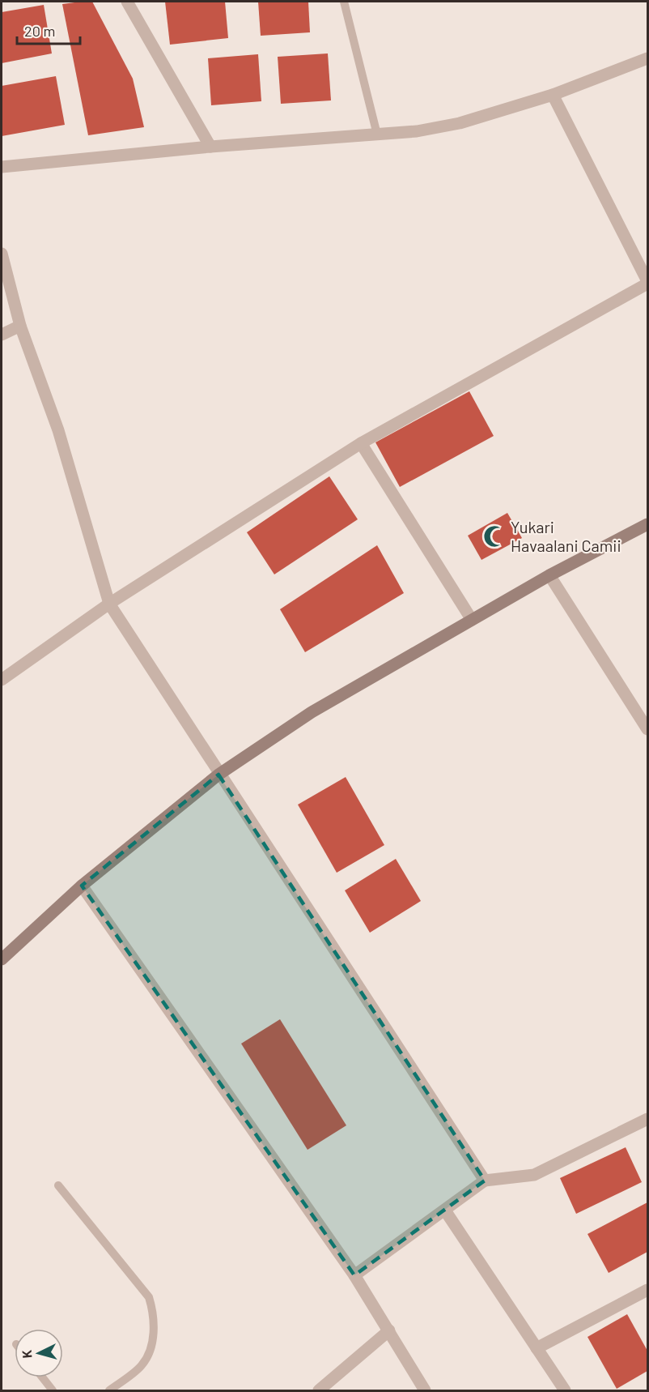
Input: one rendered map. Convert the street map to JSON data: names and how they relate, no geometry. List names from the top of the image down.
{
  "places": {
    "mosque": ["Yukari Havaalani Camii"]
  },
  "scale_bar": "20 m",
  "north": "left"
}
